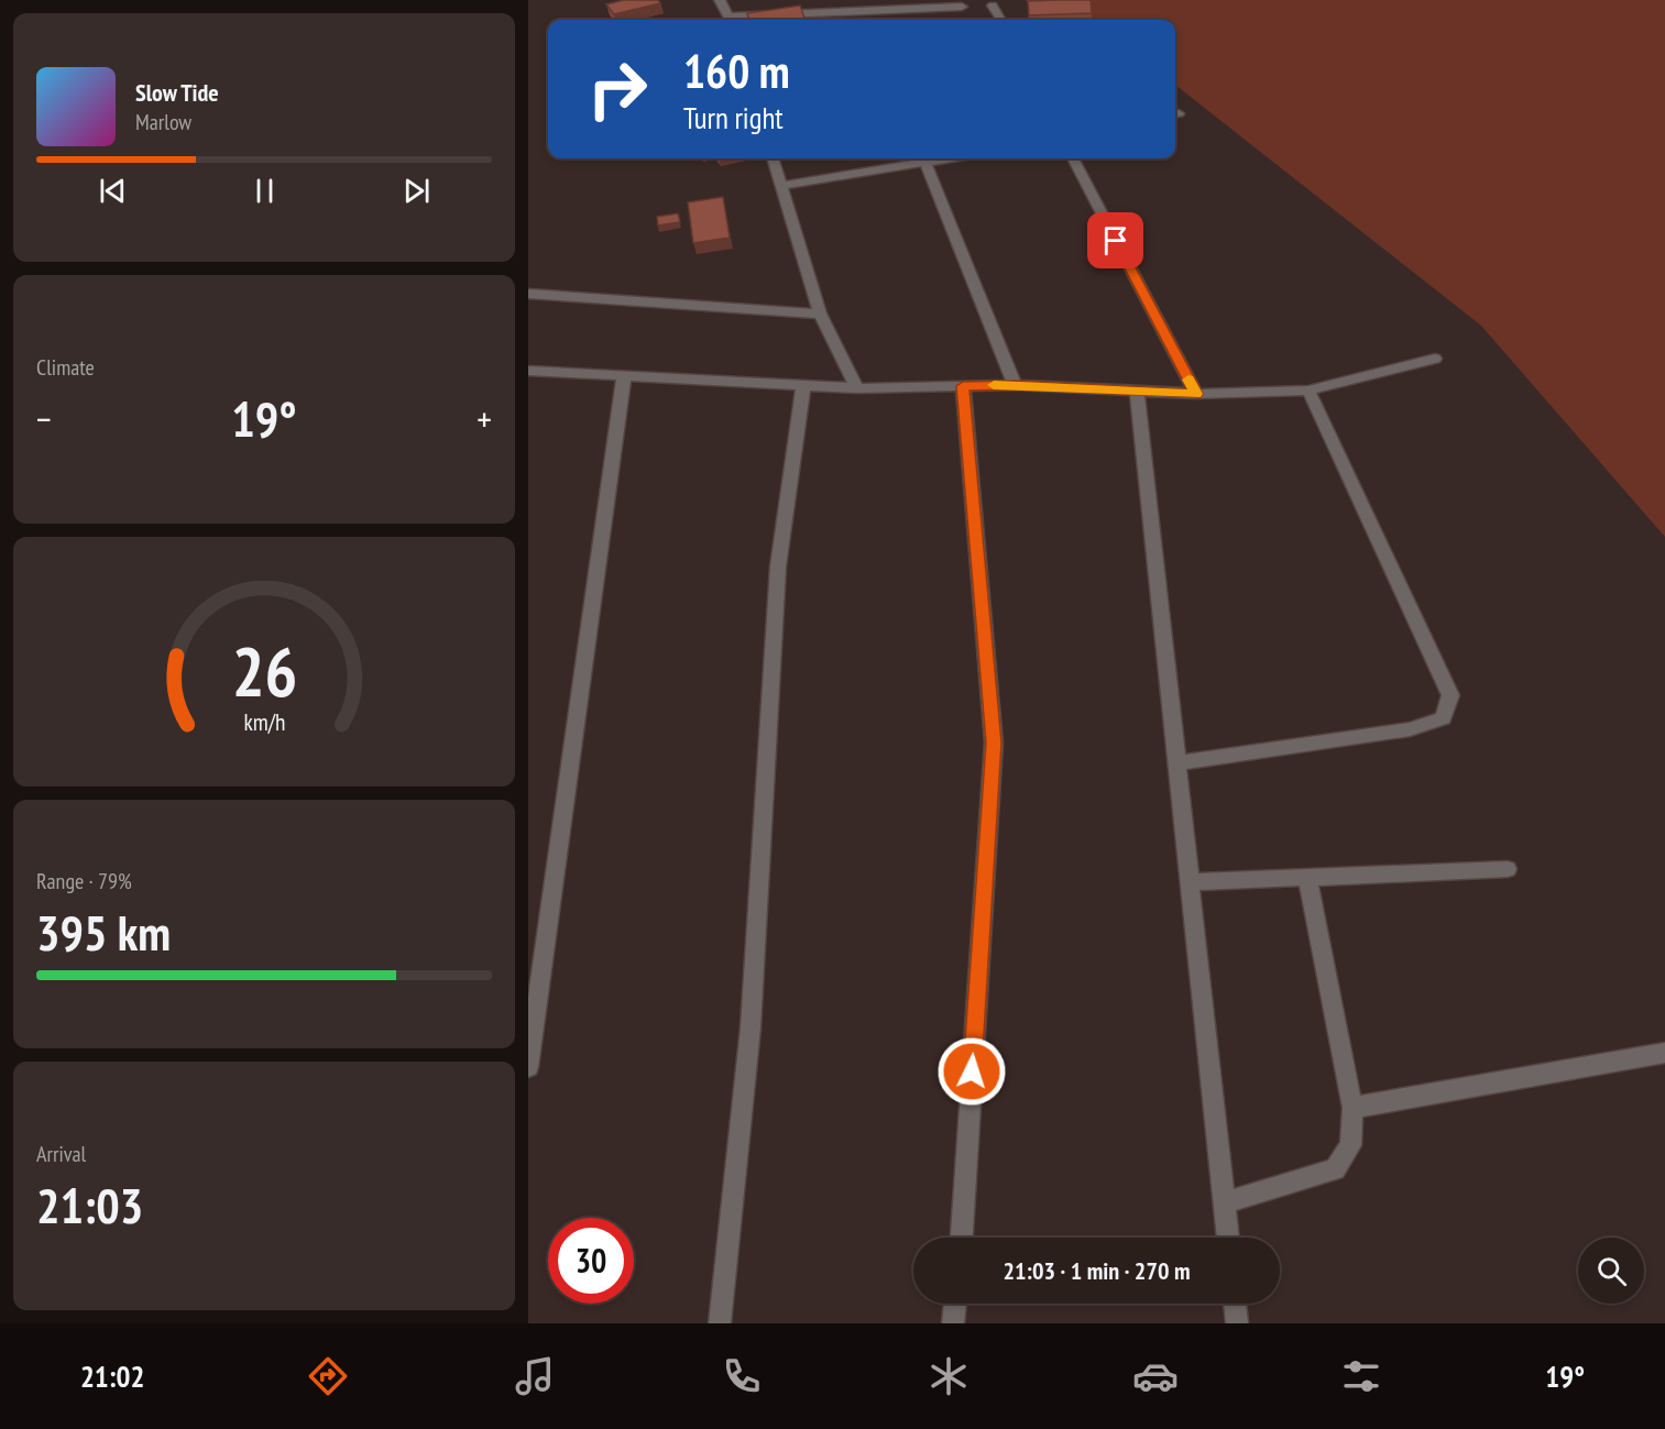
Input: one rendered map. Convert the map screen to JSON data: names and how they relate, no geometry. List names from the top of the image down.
{
  "page": {
    "turn": ["160 m", "Turn right"],
    "song": ["Slow Tide", "Marlow"],
    "tile": [
      "Climate",
      ["Range · 79%", "395 km"],
      ["Arrival", "21:03"]
    ],
    "heat": ["−", "19°", "+"],
    "limit": "30",
    "trip": "21:03 · 1 min · 270 m",
    "tabs": ["21:02", "19°"],
    "gauge": ["26", "km/h"]
  }
}
